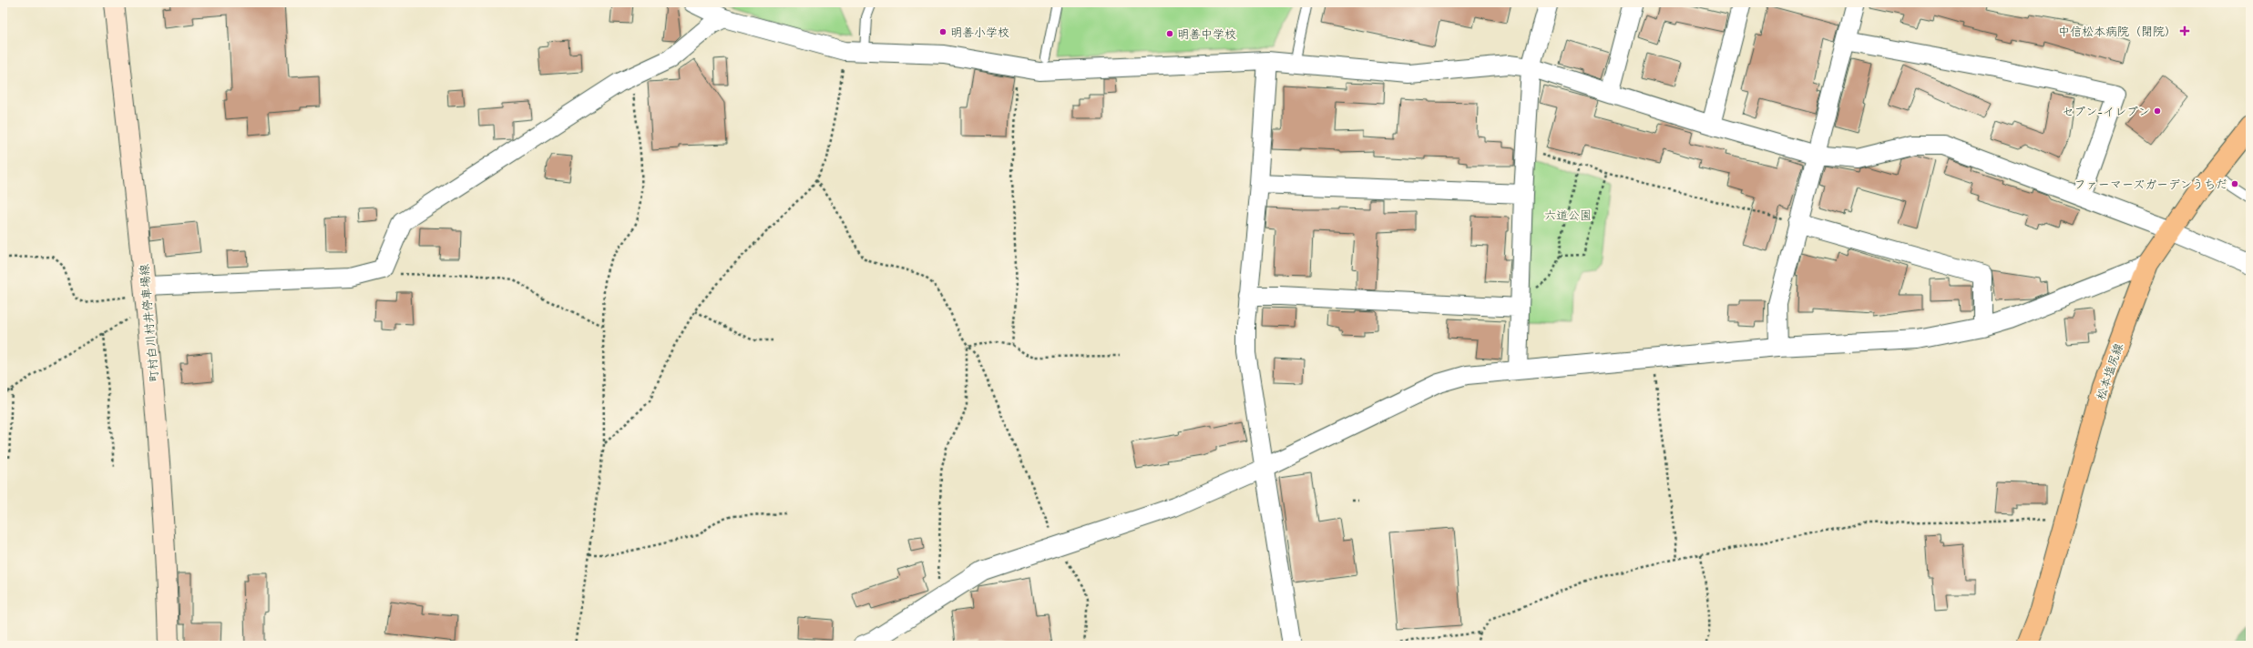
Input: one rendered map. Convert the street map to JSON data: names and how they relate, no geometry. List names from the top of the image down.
{
  "streets": {
    "main road": ["町村白川村井停車場線", "松本塩尻線"]
  },
  "parks": ["六道公園"],
  "places": {
    "health": ["中信松本病院（閉院）"],
    "other": [
      "明善小学校",
      "明善中学校",
      "セブン-イレブン",
      "ファーマーズガーデンうちだ"
    ]
  }
}
